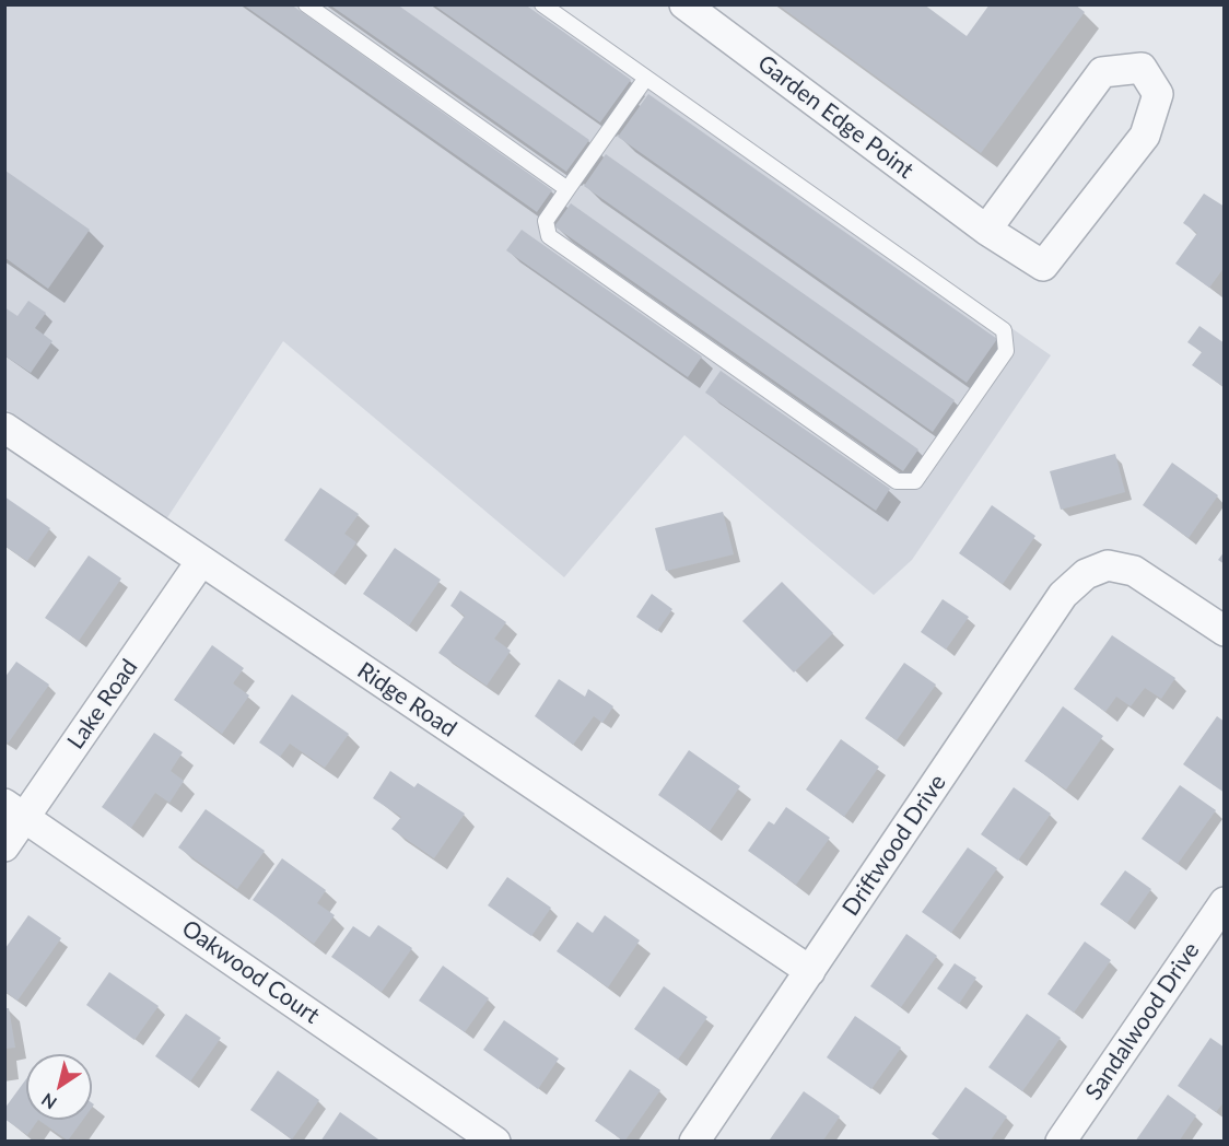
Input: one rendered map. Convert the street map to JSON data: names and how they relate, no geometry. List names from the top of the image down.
{
  "streets": {
    "street": [
      "Garden Edge Point",
      "Ridge Road",
      "Lake Road",
      "Driftwood Drive",
      "Oakwood Court",
      "Sandalwood Drive"
    ]
  },
  "crossings": [
    ["Ridge Road", "Lake Road"],
    ["Ridge Road", "Driftwood Drive"],
    ["Lake Road", "Oakwood Court"]
  ],
  "north": "bottom left"
}
